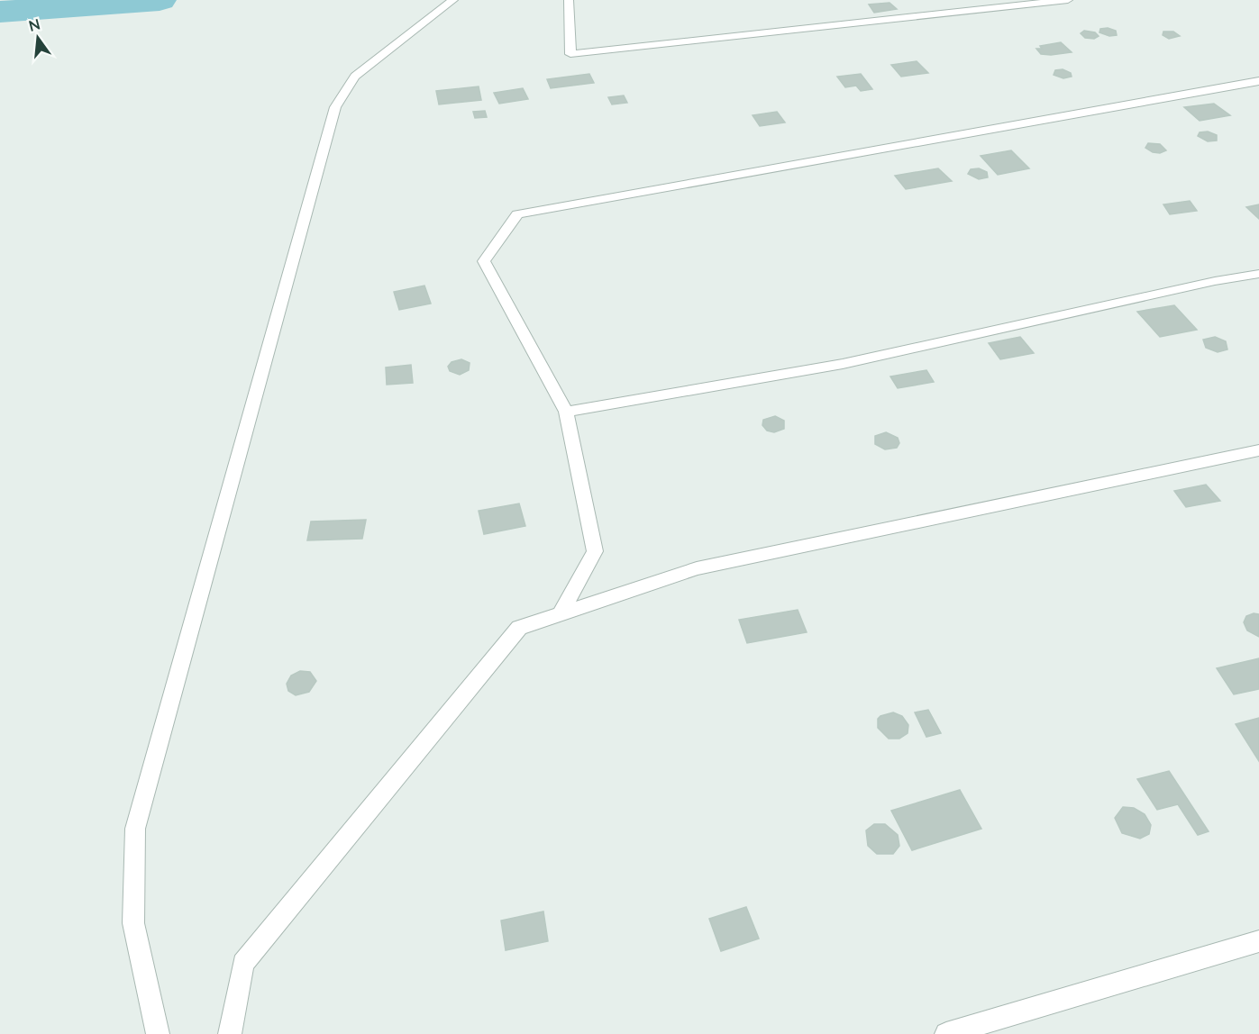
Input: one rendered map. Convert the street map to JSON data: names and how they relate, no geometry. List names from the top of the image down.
{
  "north": "top"
}
